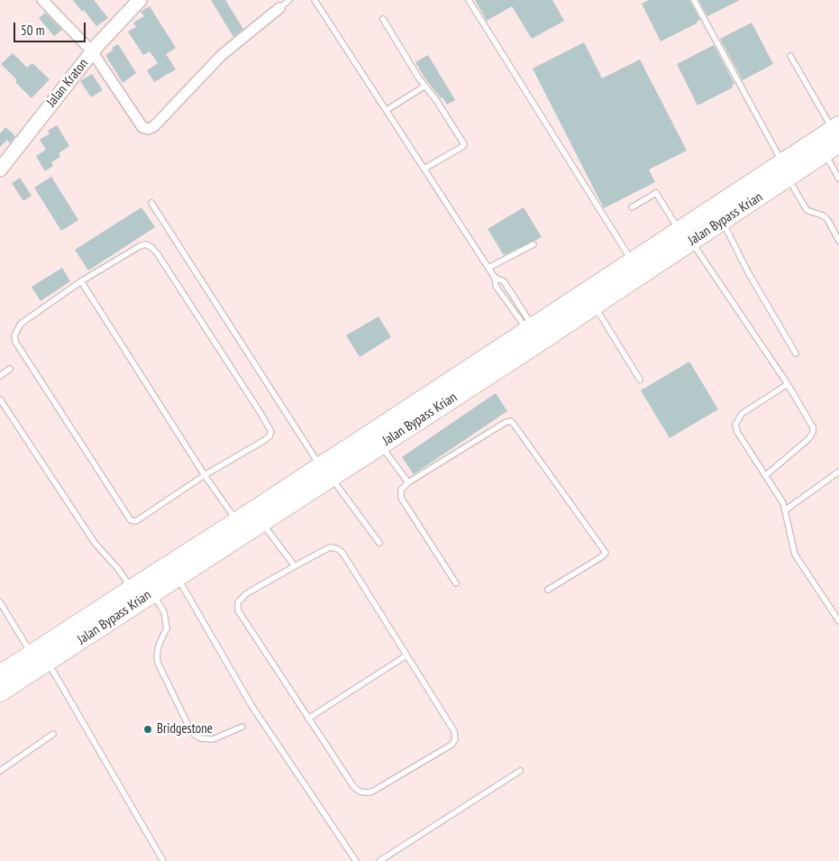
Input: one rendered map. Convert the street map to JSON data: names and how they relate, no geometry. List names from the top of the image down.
{
  "streets": {
    "highway": ["Jalan Bypass Krian"],
    "street": ["Jalan Kraton"]
  },
  "places": ["Bridgestone"],
  "scale_bar": "50 m"
}
